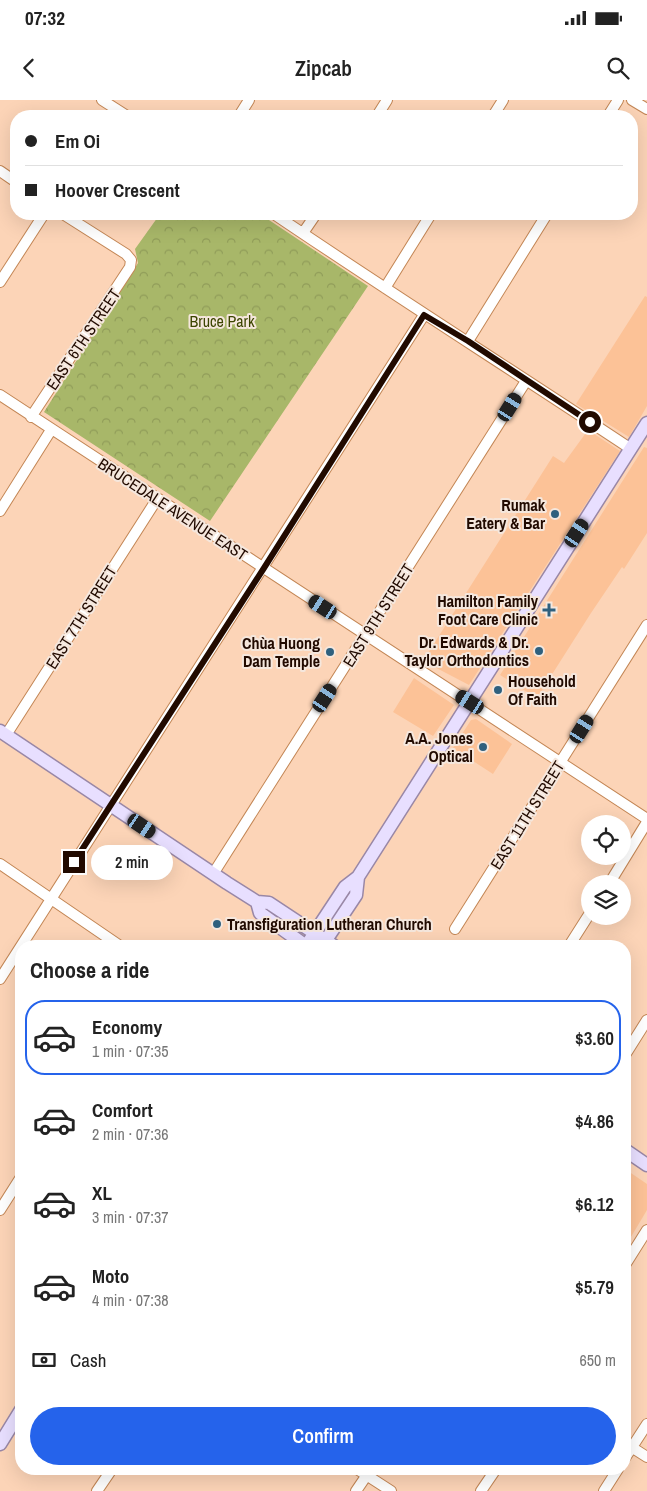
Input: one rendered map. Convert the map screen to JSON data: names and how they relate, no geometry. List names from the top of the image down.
{
  "streets": {
    "street": [
      "EAST 6TH STREET",
      "BRUCEDALE AVENUE EAST",
      "EAST 9TH STREET",
      "EAST 7TH STREET",
      "EAST 11TH STREET"
    ]
  },
  "crossings": [
    ["EAST 6TH STREET", "BRUCEDALE AVENUE EAST"],
    ["BRUCEDALE AVENUE EAST", "EAST 9TH STREET"],
    ["BRUCEDALE AVENUE EAST", "EAST 7TH STREET"],
    ["BRUCEDALE AVENUE EAST", "EAST 11TH STREET"]
  ],
  "parks": ["Bruce Park"],
  "places": {
    "other": [
      "Rumak Eatery & Bar",
      "Dr. Edwards & Dr. Taylor Orthodontics",
      "Chùa Huong Dam Temple",
      "Household Of Faith",
      "A.A. Jones Optical",
      "Transfiguration Lutheran Church"
    ],
    "health": ["Hamilton Family Foot Care Clinic"]
  },
  "page": {
    "status": "07:32",
    "header": "Zipcab",
    "banner": ["Em Oi", "Hoover Crescent"],
    "bubble": "2 min",
    "heading": "Choose a ride",
    "list": [
      {
        "name": "Economy",
        "note": "1 min · 07:35",
        "value": "$3.60"
      },
      {
        "name": "Comfort",
        "note": "2 min · 07:36",
        "value": "$4.86"
      },
      {
        "name": "XL",
        "note": "3 min · 07:37",
        "value": "$6.12"
      },
      {
        "name": "Moto",
        "note": "4 min · 07:38",
        "value": "$5.79"
      }
    ],
    "pay": ["Cash", "650 m"],
    "buttons": "Confirm"
  }
}
